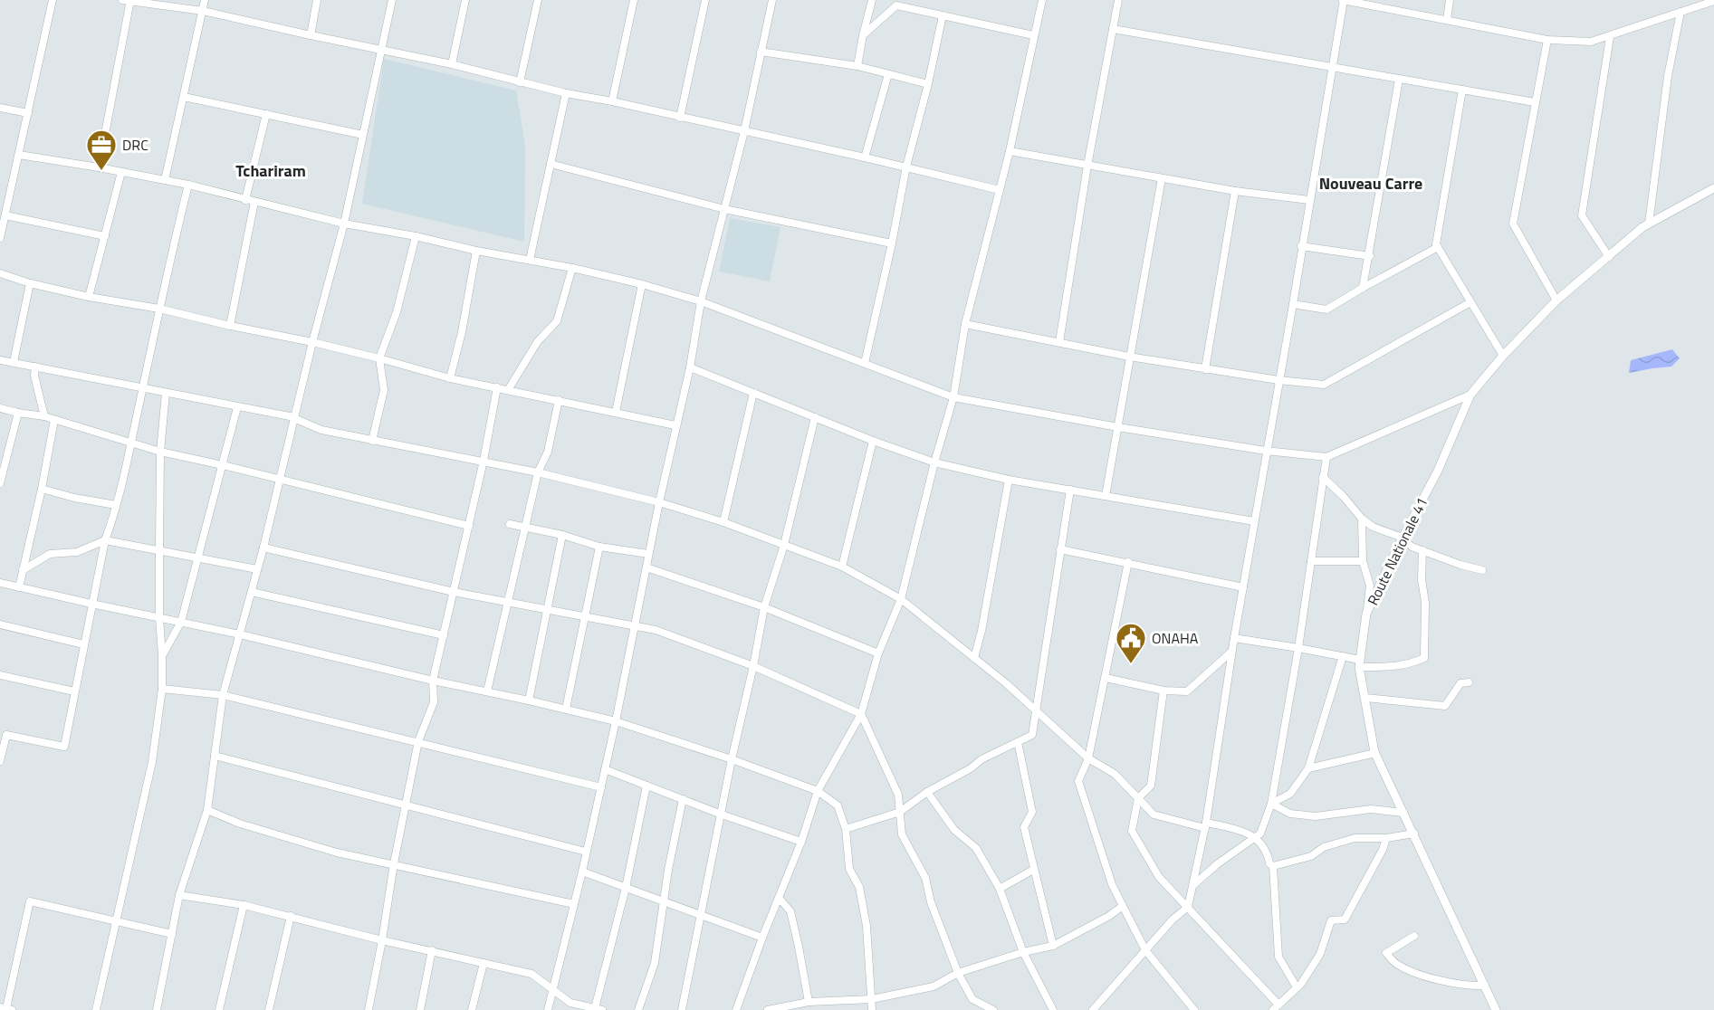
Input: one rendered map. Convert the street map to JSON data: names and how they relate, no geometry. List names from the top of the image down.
{
  "streets": {
    "street": ["Route Nationale 41"]
  },
  "districts": ["Tchariram", "Nouveau Carre"],
  "places": {
    "office": ["DRC"],
    "public building": ["ONAHA"]
  }
}
